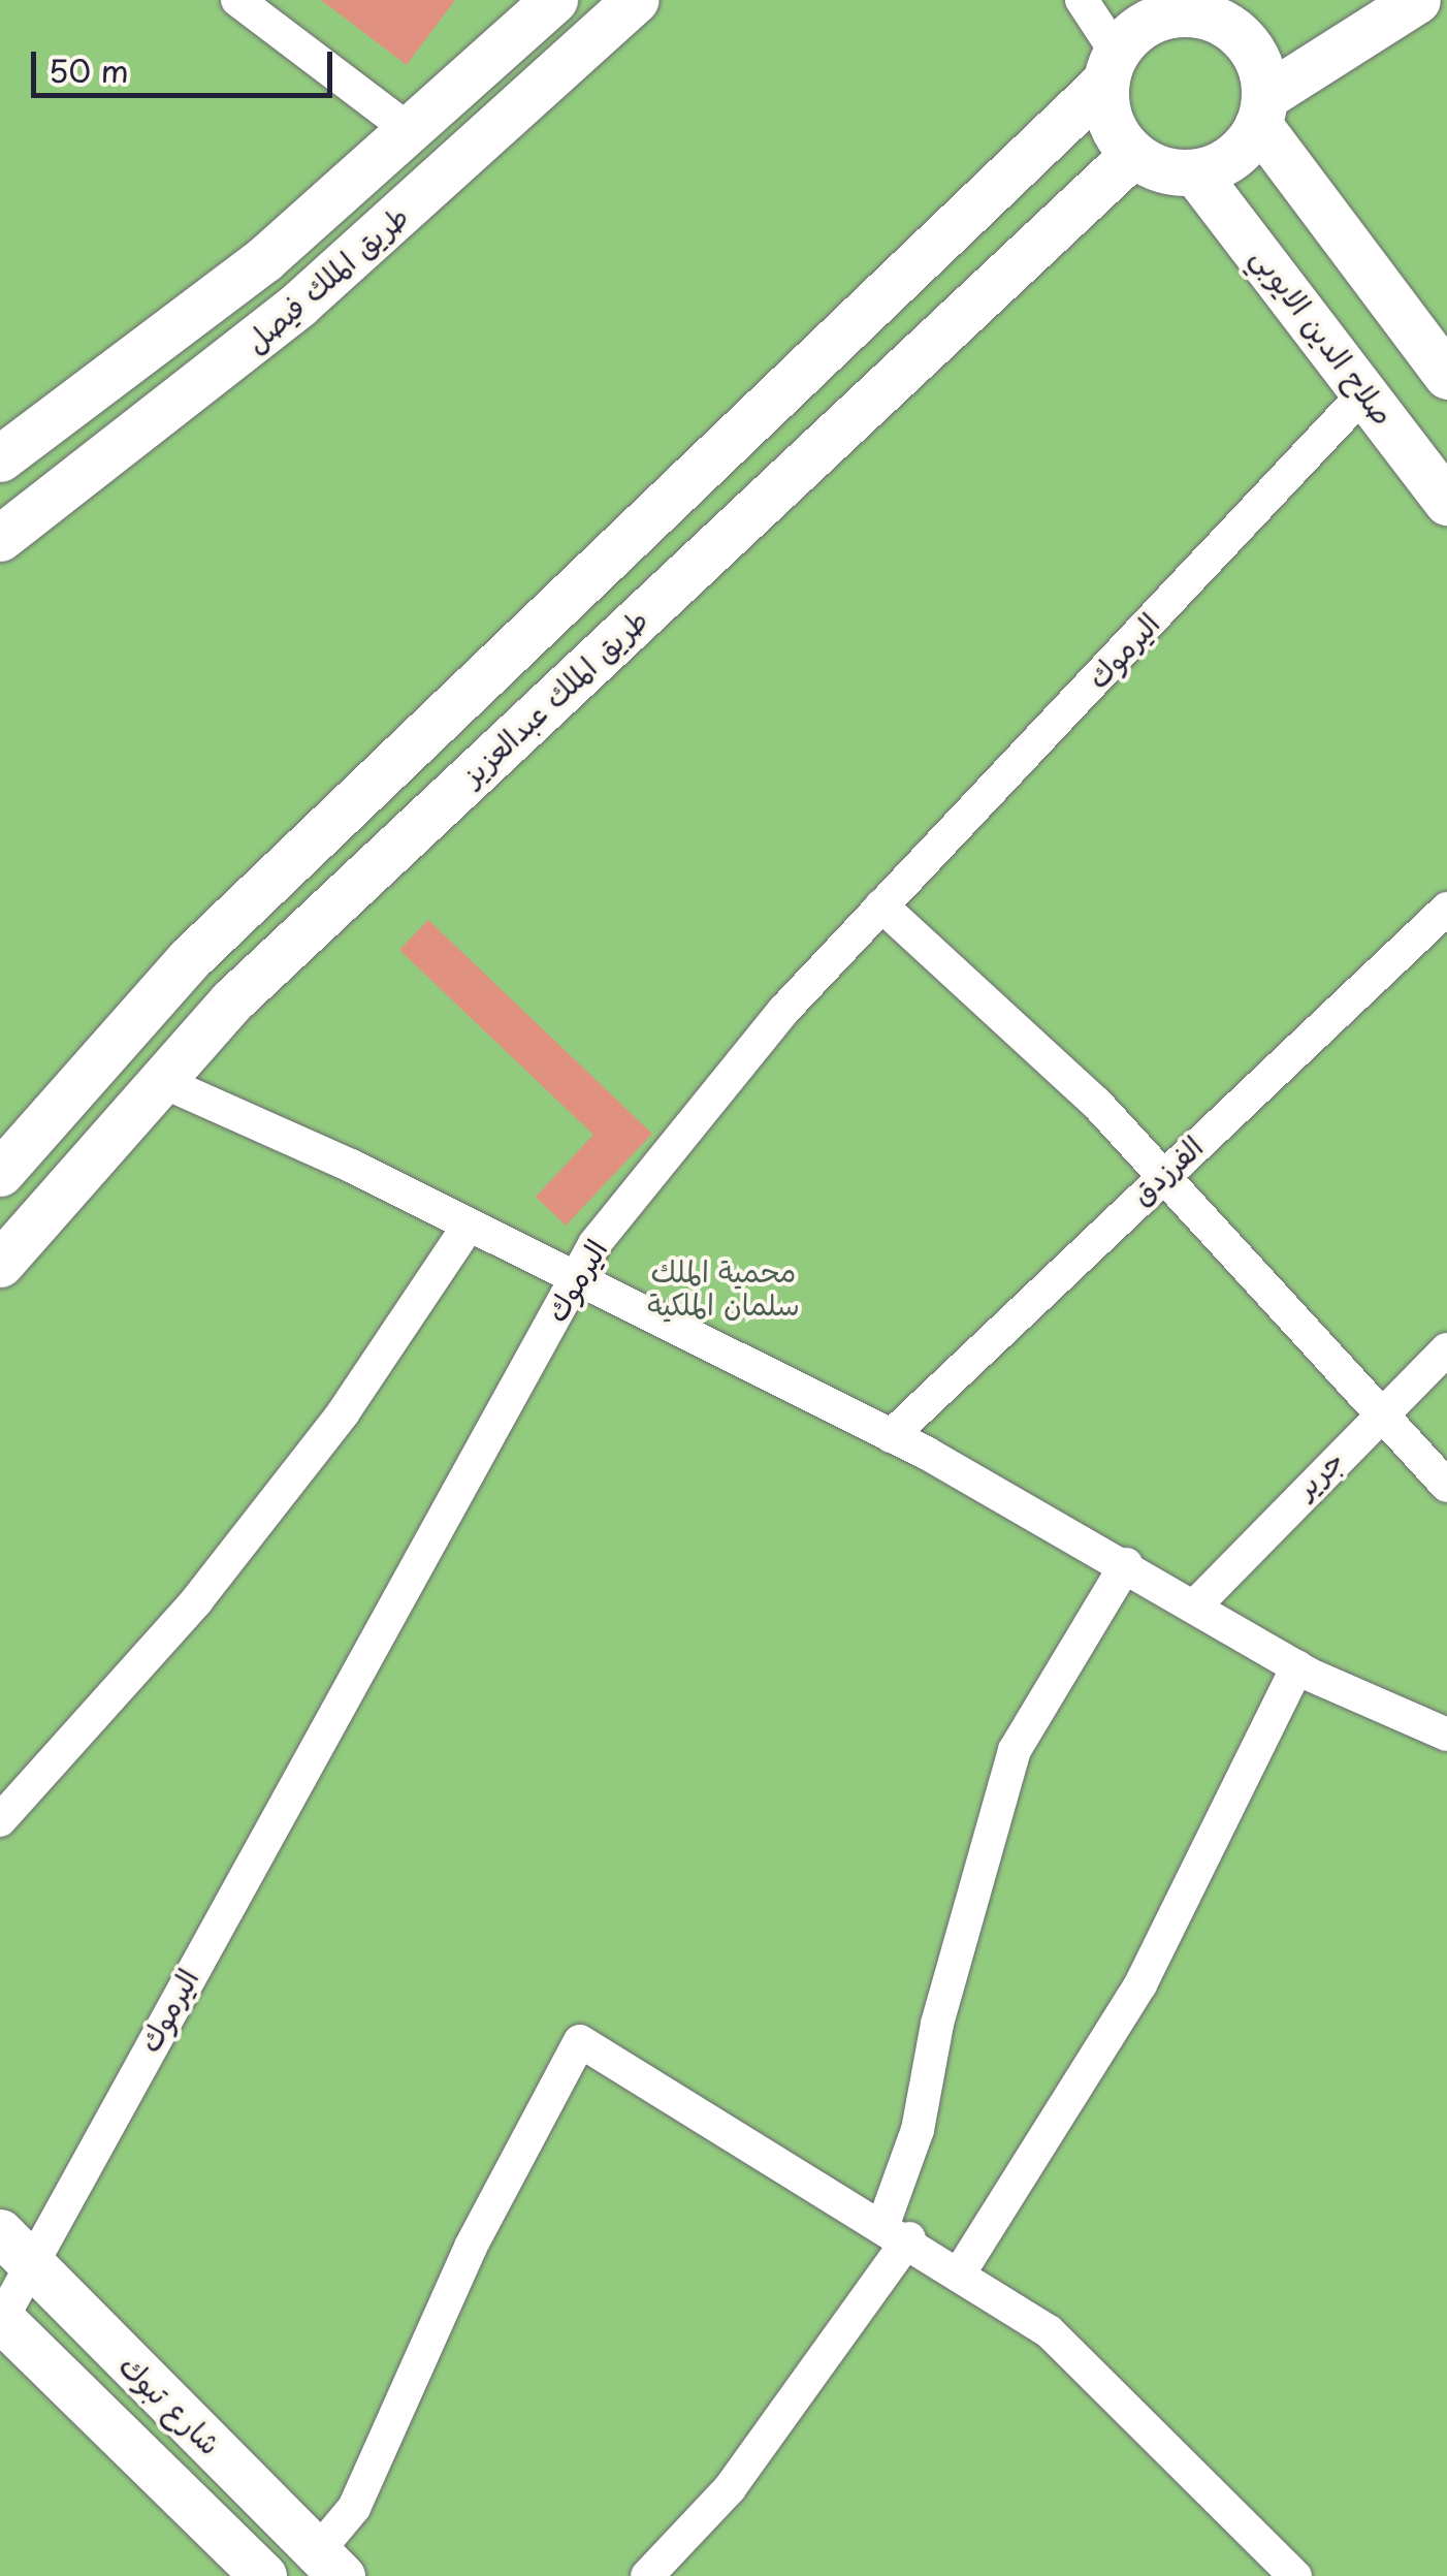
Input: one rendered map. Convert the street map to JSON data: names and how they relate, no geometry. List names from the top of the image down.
{
  "streets": {
    "street": [
      "طريق الملك فيصل",
      "صلاح الدين الايوبي",
      "اليرموك",
      "طريق الملك عبدالعزيز",
      "الفرزدق",
      "جرير",
      "شارع تبوك"
    ]
  },
  "crossings": [
    ["صلاح الدين الايوبي", "اليرموك"],
    ["صلاح الدين الايوبي", "طريق الملك عبدالعزيز"],
    ["اليرموك", "شارع تبوك"]
  ],
  "parks": ["محمية الملك سلمان الملكية"],
  "scale_bar": "50 m"
}
